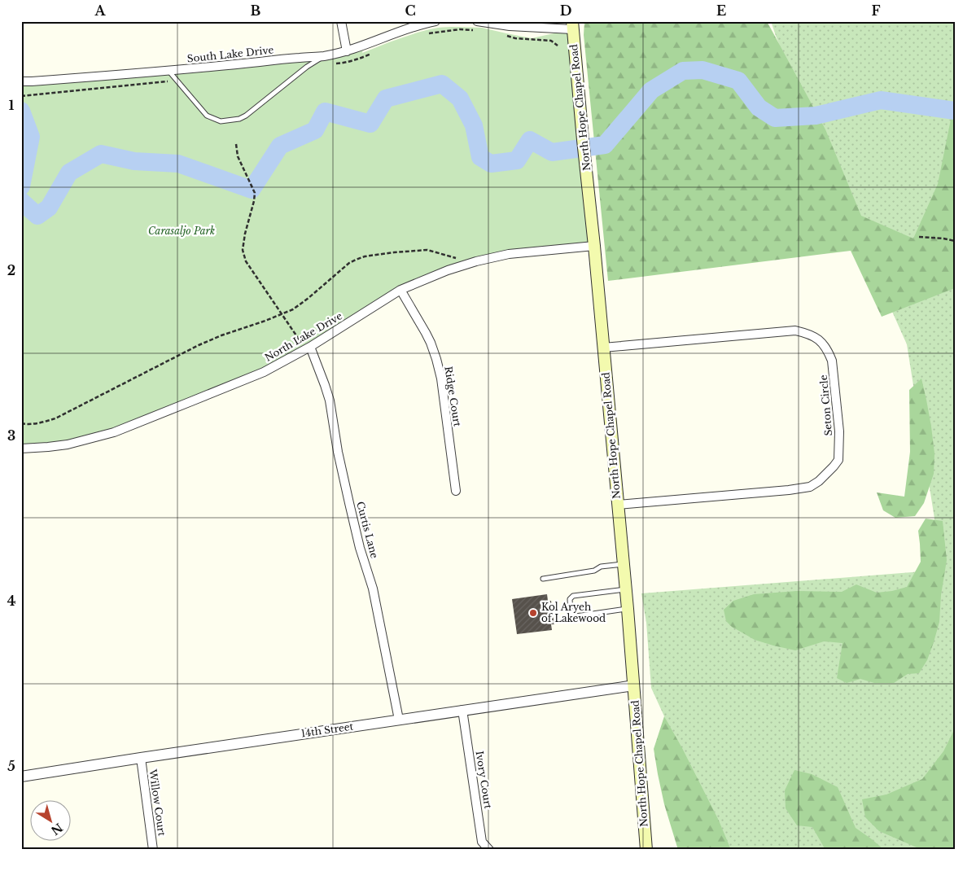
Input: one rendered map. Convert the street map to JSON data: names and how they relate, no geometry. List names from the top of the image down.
{
  "streets": {
    "main road": ["North Hope Chapel Road"],
    "street": [
      "South Lake Drive",
      "North Lake Drive",
      "Ridge Court",
      "Seton Circle",
      "Curtis Lane",
      "14th Street",
      "Ivory Court",
      "Willow Court"
    ]
  },
  "crossings": [
    ["North Hope Chapel Road", "North Lake Drive"],
    ["North Hope Chapel Road", "Seton Circle"],
    ["North Hope Chapel Road", "14th Street"],
    ["North Lake Drive", "Ridge Court"],
    ["North Lake Drive", "Curtis Lane"],
    ["Curtis Lane", "14th Street"],
    ["14th Street", "Ivory Court"],
    ["14th Street", "Willow Court"]
  ],
  "parks": ["Carasaljo Park"],
  "places": ["Kol Aryeh of Lakewood"],
  "north": "bottom right",
  "grid": {
    "columns": [
      "A",
      "B",
      "C",
      "D",
      "E",
      "F"
    ],
    "rows": [
      "1",
      "2",
      "3",
      "4",
      "5"
    ]
  }
}
